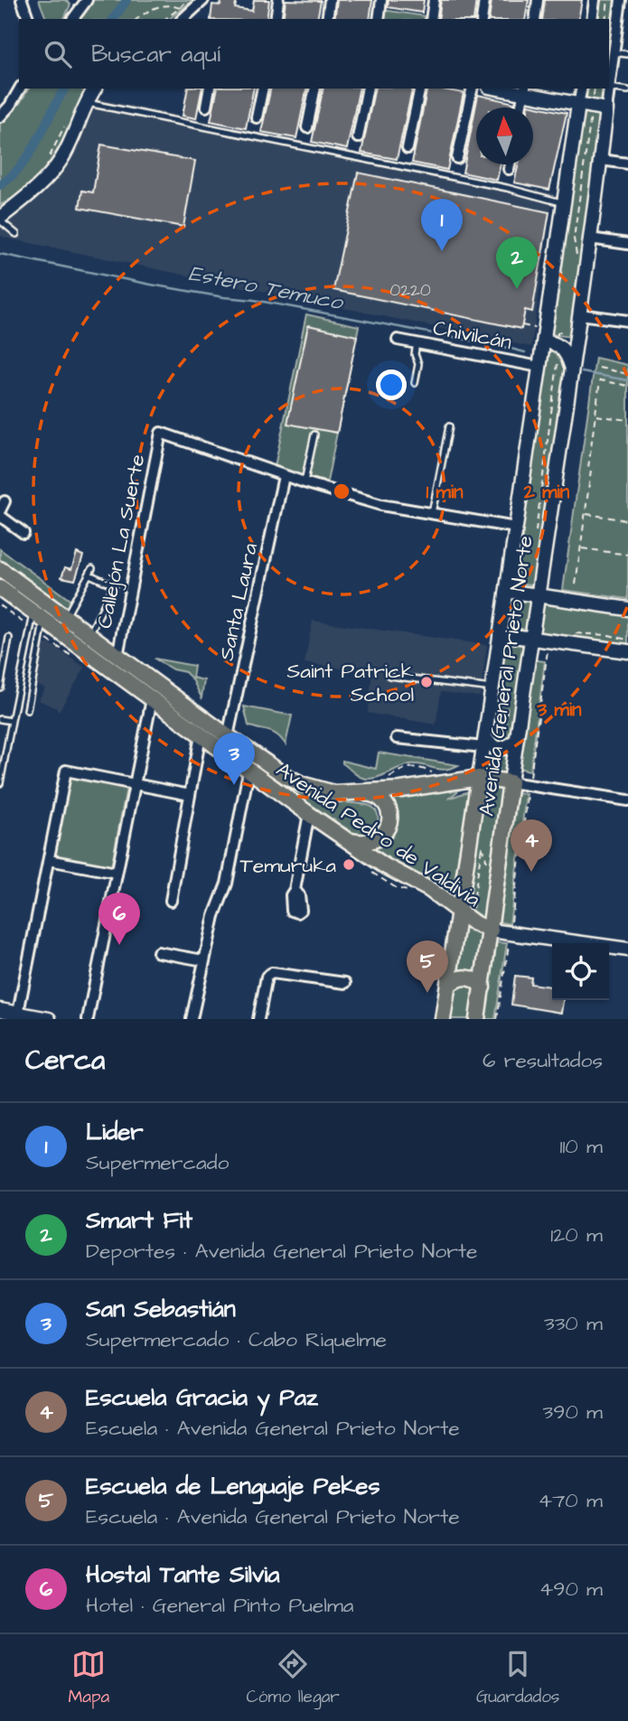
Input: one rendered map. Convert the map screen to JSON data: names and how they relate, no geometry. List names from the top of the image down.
{
  "streets": {
    "main road": ["Avenida General Prieto Norte", "Avenida Pedro de Valdivia"],
    "street": ["Chivilcán", "Callejón La Suerte", "Santa Laura"]
  },
  "crossings": [
    ["Chivilcán", "Avenida General Prieto Norte"],
    ["Callejón La Suerte", "Santa Laura"],
    ["Callejón La Suerte", "Avenida Pedro de Valdivia"],
    ["Santa Laura", "Avenida Pedro de Valdivia"],
    ["Avenida General Prieto Norte", "Avenida Pedro de Valdivia"]
  ],
  "water": ["Estero Temuco"],
  "places": ["Saint Patrick School", "Temuruka"],
  "house_numbers": ["0220"],
  "north": "top",
  "page": {
    "search": "Buscar aquí",
    "pins": [
      "1",
      "2",
      "3",
      "4",
      "6",
      "5"
    ],
    "heading": ["Cerca", "6 resultados"],
    "list": [
      {
        "mark": "1",
        "name": "Lider",
        "note": "Supermercado",
        "value": "110 m"
      },
      {
        "mark": "2",
        "name": "Smart Fit",
        "note": "Deportes · Avenida General Prieto Norte",
        "value": "120 m"
      },
      {
        "mark": "3",
        "name": "San Sebastián",
        "note": "Supermercado · Cabo Riquelme",
        "value": "330 m"
      },
      {
        "mark": "4",
        "name": "Escuela Gracia y Paz",
        "note": "Escuela · Avenida General Prieto Norte",
        "value": "390 m"
      },
      {
        "mark": "5",
        "name": "Escuela de Lenguaje Pekes",
        "note": "Escuela · Avenida General Prieto Norte",
        "value": "470 m"
      },
      {
        "mark": "6",
        "name": "Hostal Tante Silvia",
        "note": "Hotel · General Pinto Puelma",
        "value": "490 m"
      }
    ],
    "nav": ["Mapa", "Cómo llegar", "Guardados"]
  },
  "rings": ["1 min", "2 min", "3 min"]
}
